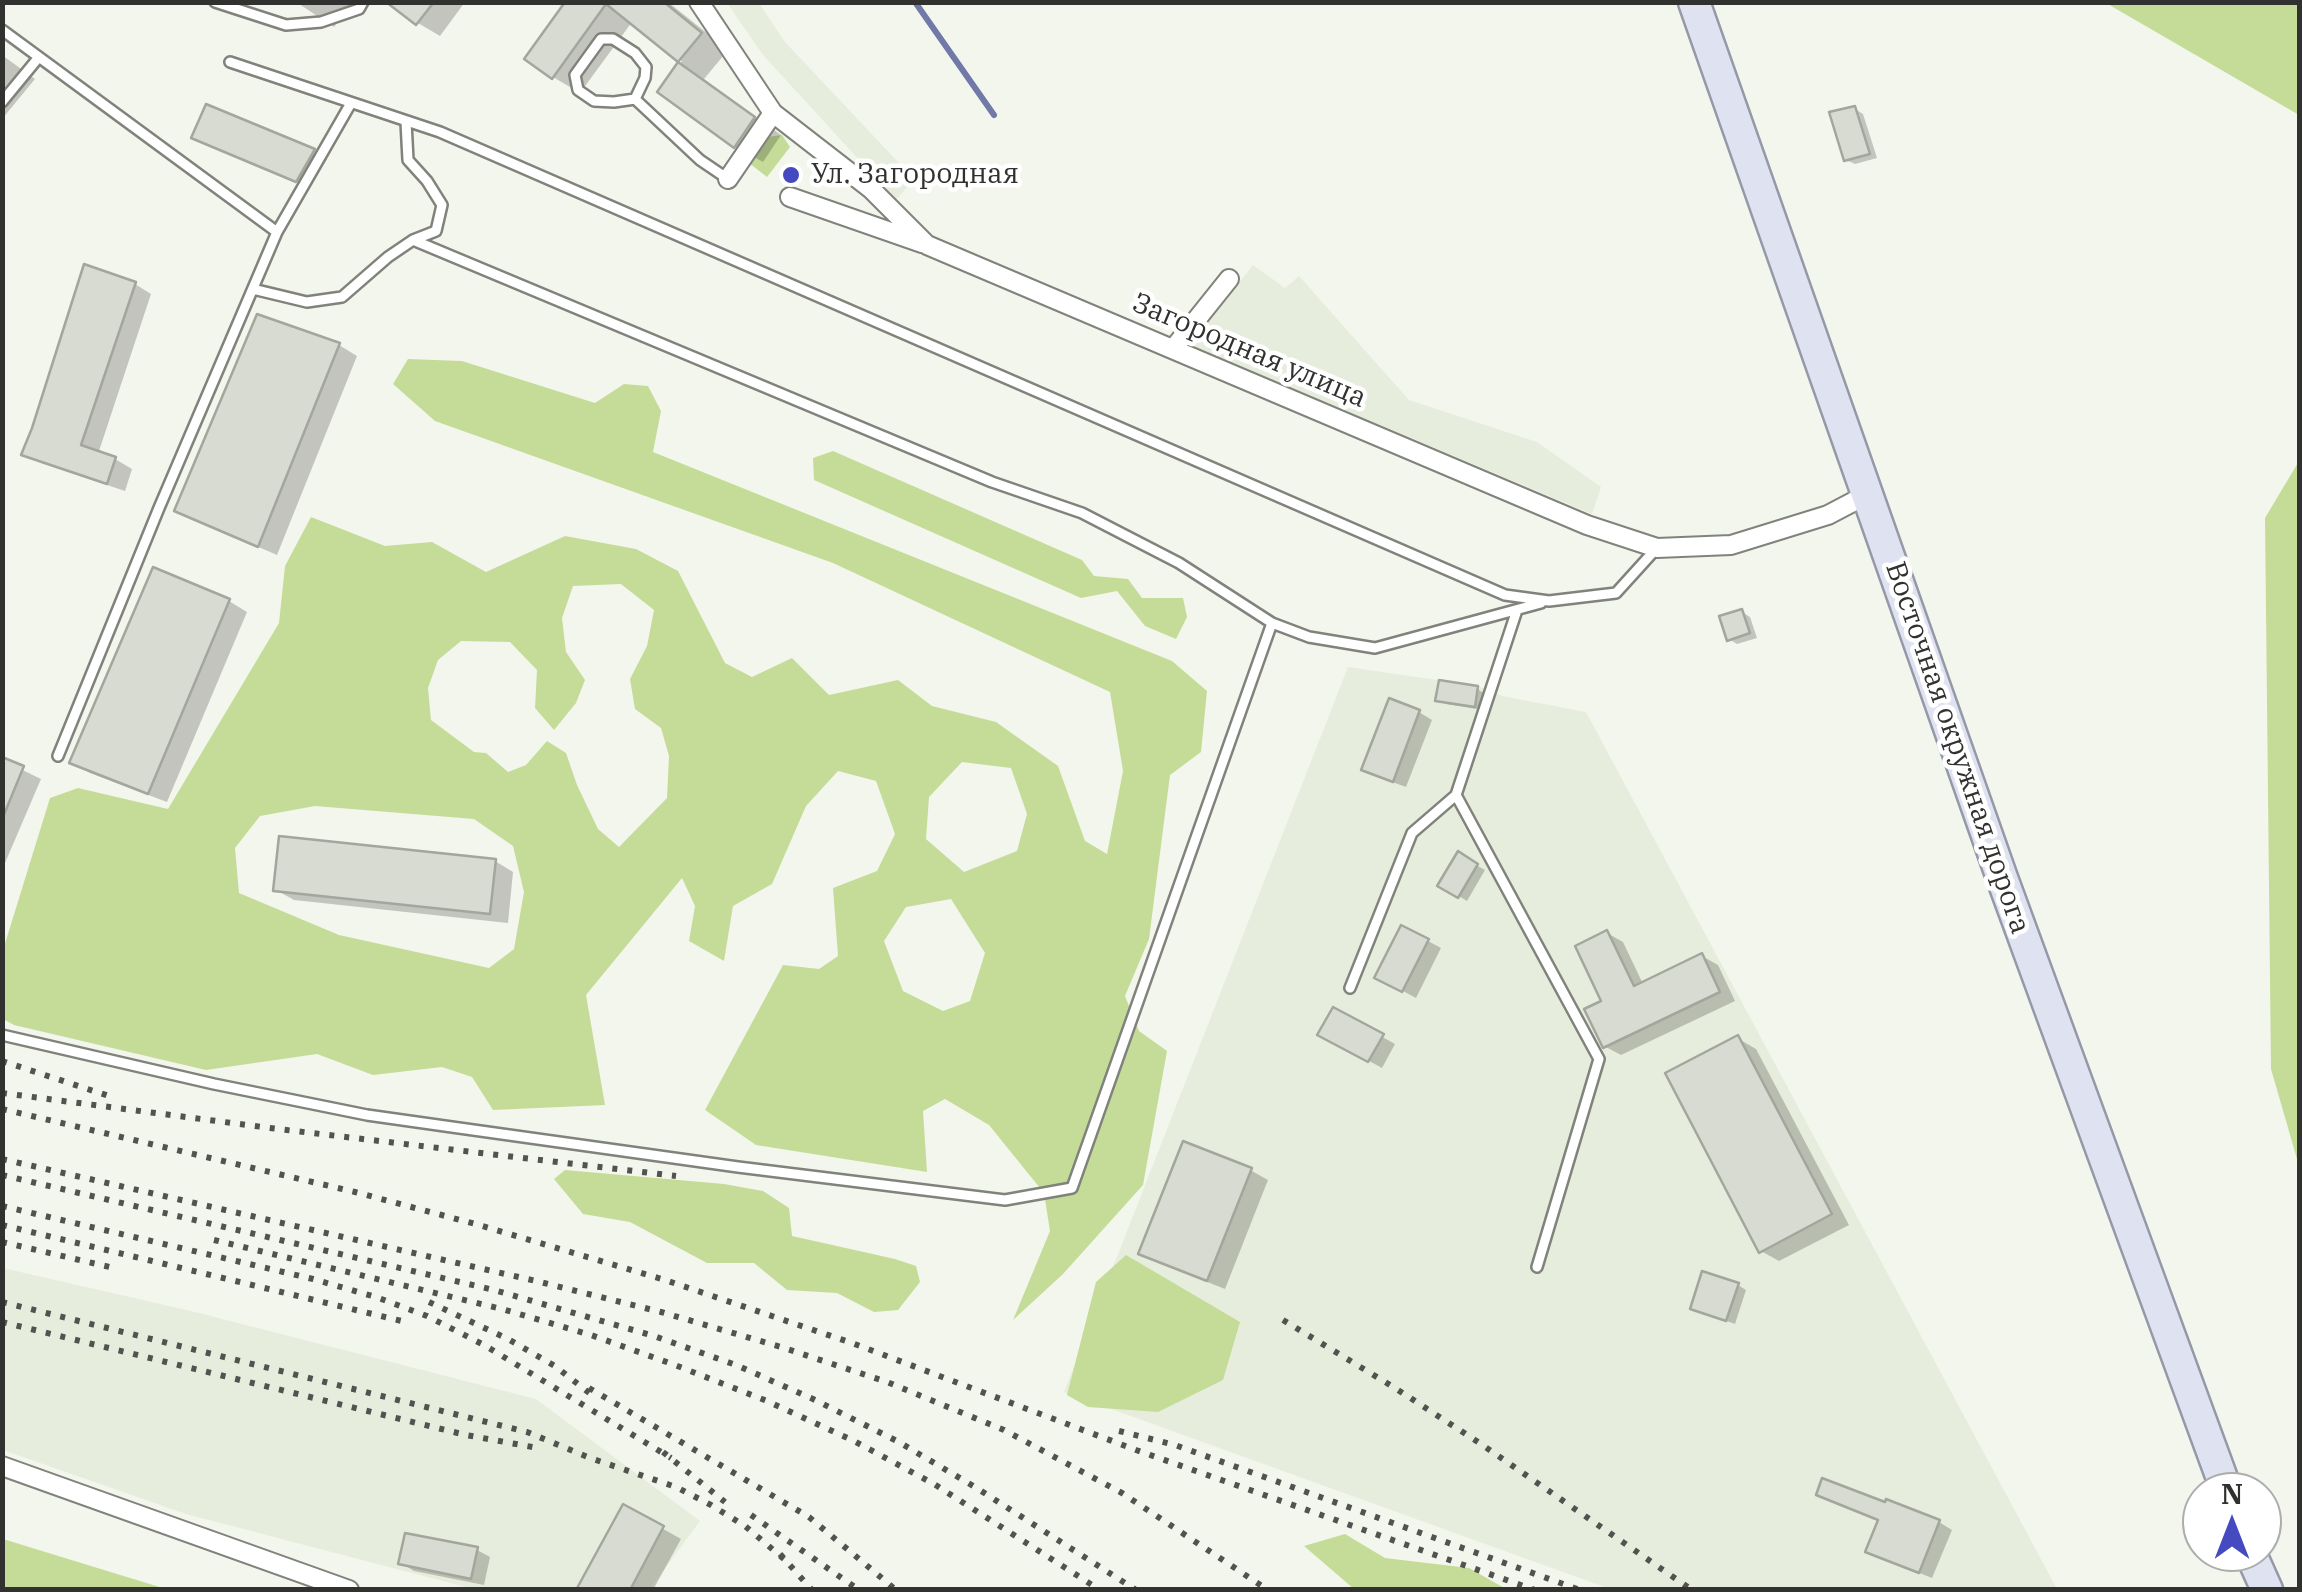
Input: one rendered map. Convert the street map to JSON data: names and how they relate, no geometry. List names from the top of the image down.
{
  "streets": {
    "main road": ["Восточная окружная дорога"],
    "street": ["Загородная улица"]
  },
  "crossings": [
    ["Загородная улица", "Восточная окружная дорога"]
  ],
  "places": ["Ул. Загородная"],
  "north": "top"
}
